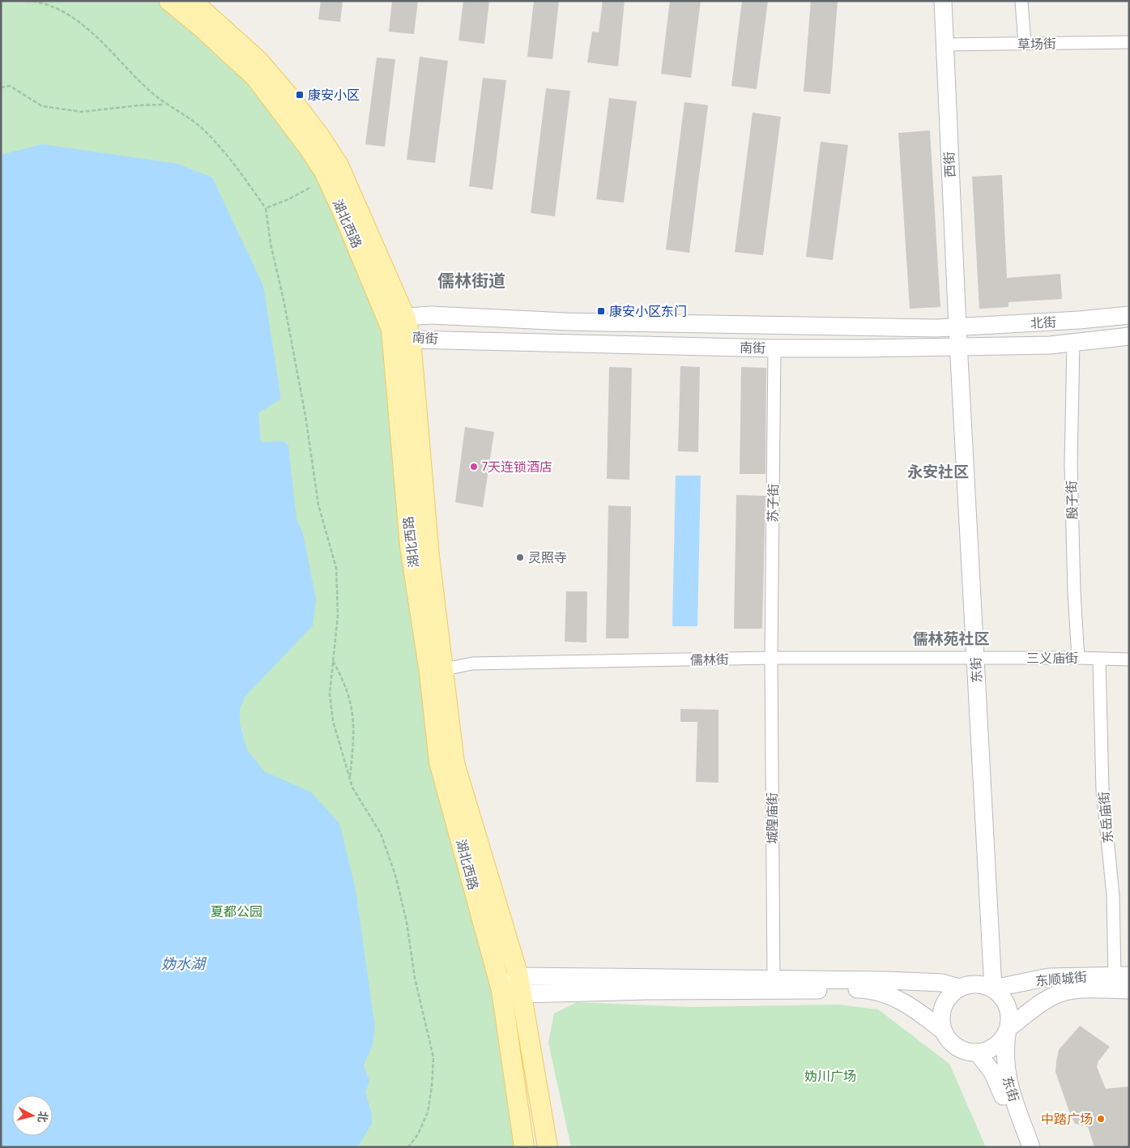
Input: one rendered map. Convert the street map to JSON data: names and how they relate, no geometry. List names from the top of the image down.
{
  "streets": {
    "main road": ["湖北西路"],
    "street": [
      "草场街",
      "西街",
      "北街",
      "南街",
      "殷子街",
      "苏子街",
      "三义庙街",
      "儒林街",
      "东街",
      "东岳庙街",
      "城隍庙街",
      "东顺城街"
    ]
  },
  "crossings": [
    ["草场街", "西街"],
    ["西街", "北街"],
    ["西街", "南街"],
    ["西街", "东街"],
    ["湖北西路", "南街"],
    ["湖北西路", "儒林街"],
    ["北街", "南街"],
    ["北街", "殷子街"],
    ["北街", "东街"],
    ["南街", "苏子街"],
    ["南街", "东街"],
    ["殷子街", "三义庙街"],
    ["苏子街", "儒林街"],
    ["苏子街", "城隍庙街"],
    ["三义庙街", "儒林街"],
    ["三义庙街", "东街"],
    ["三义庙街", "东岳庙街"],
    ["儒林街", "东街"],
    ["儒林街", "城隍庙街"],
    ["东街", "东顺城街"],
    ["东岳庙街", "东顺城街"]
  ],
  "districts": ["儒林街道", "永安社区", "儒林苑社区"],
  "water": ["妫水湖"],
  "parks": ["夏都公园", "妫川广场"],
  "places": {
    "transit": ["康安小区", "康安小区东门"],
    "other": ["7天连锁酒店", "灵照寺", "中踏广场"]
  },
  "north": "right"
}
